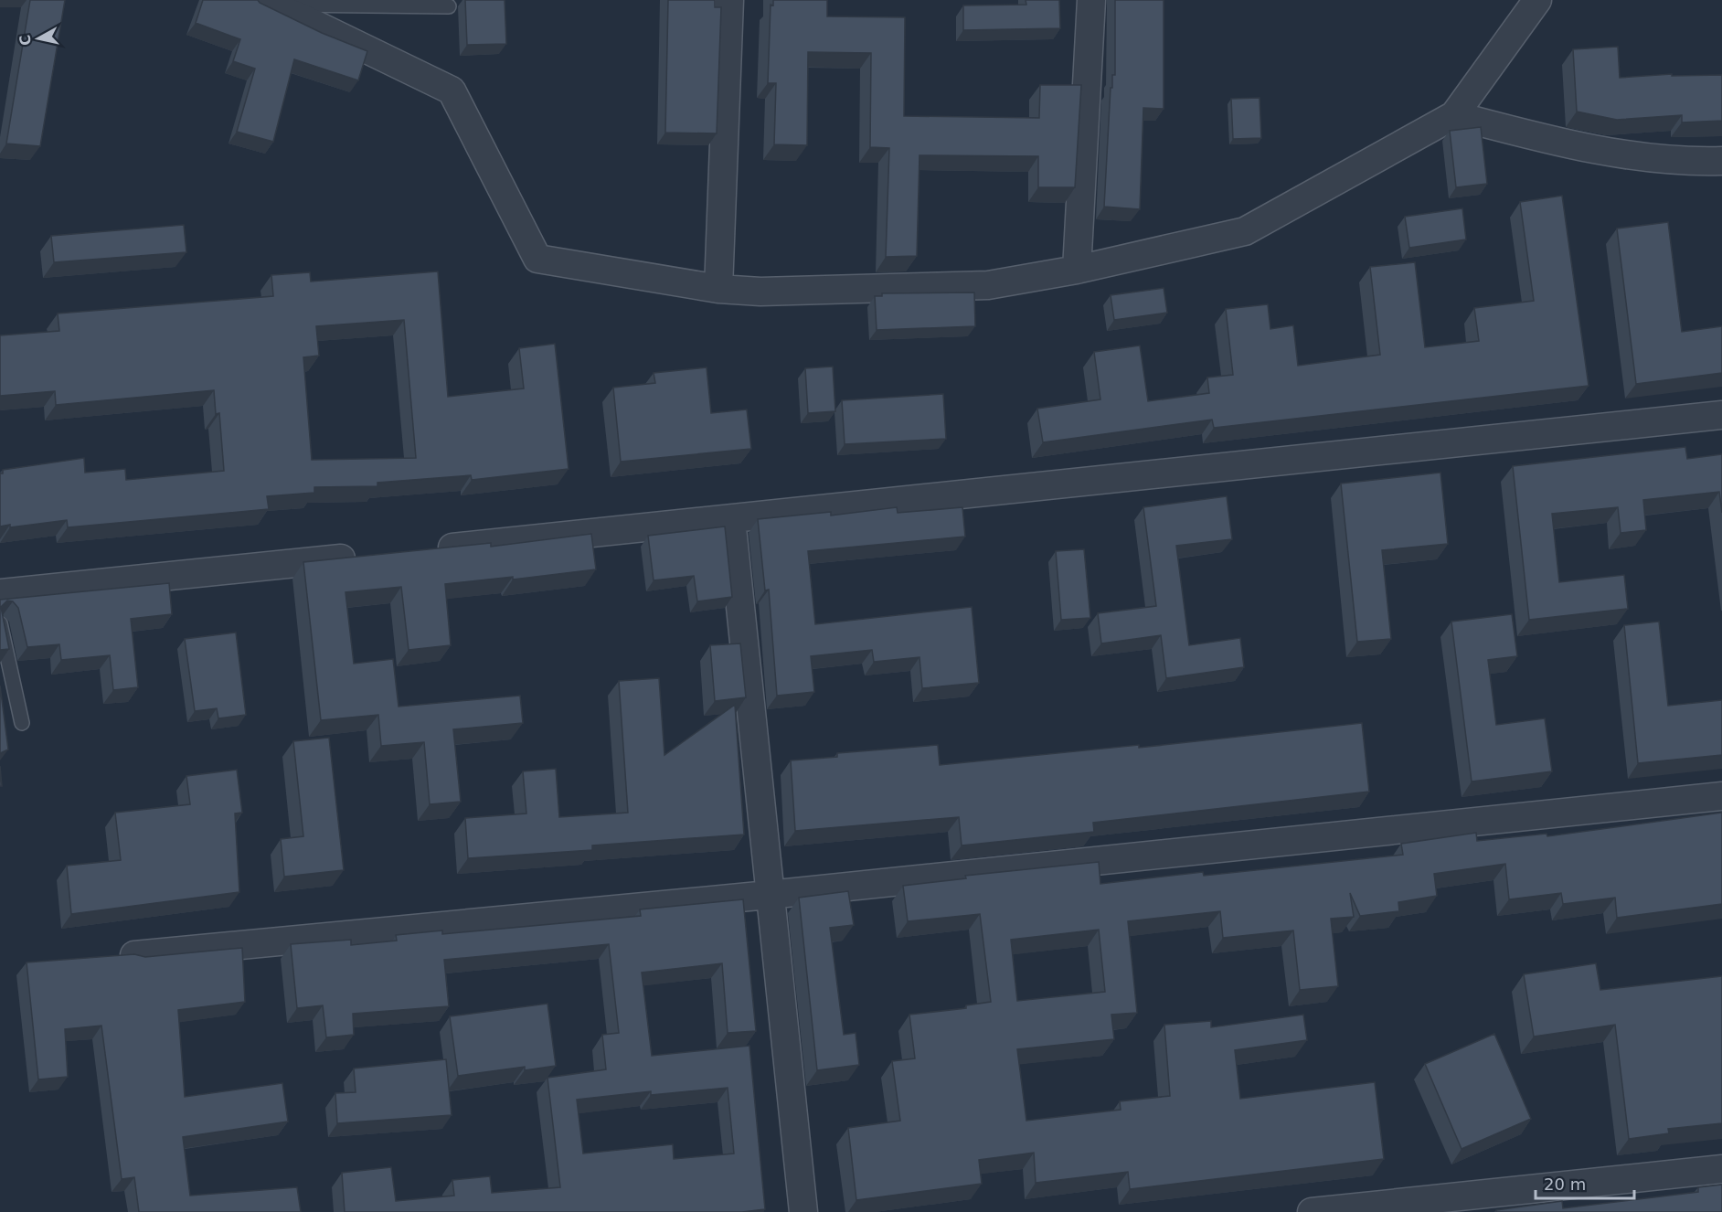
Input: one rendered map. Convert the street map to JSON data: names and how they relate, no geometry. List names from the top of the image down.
{
  "scale_bar": "20 m",
  "north": "left"
}
